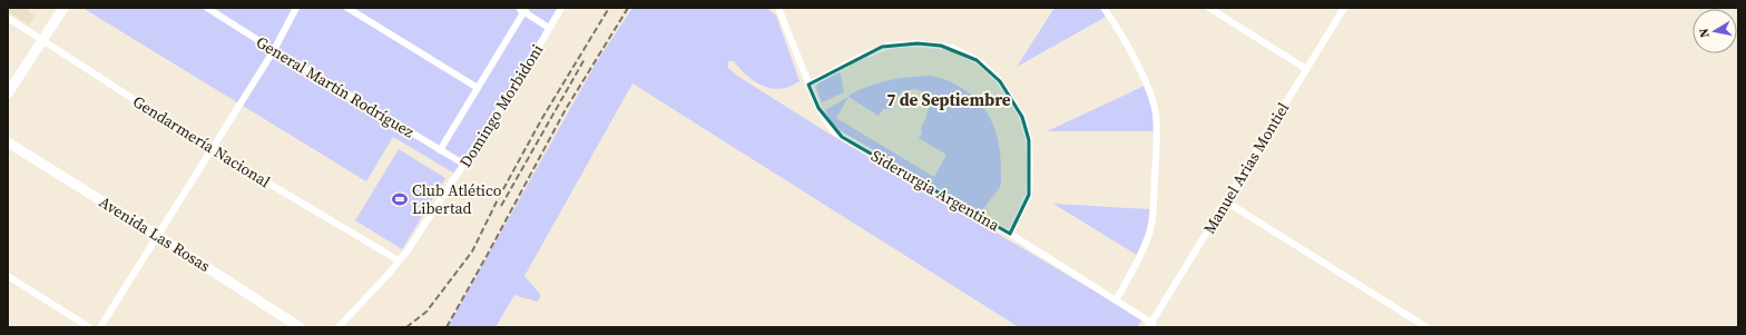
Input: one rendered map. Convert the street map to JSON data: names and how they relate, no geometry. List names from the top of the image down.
{
  "streets": {
    "street": [
      "General Martín Rodríguez",
      "Domingo Morbidoni",
      "Gendarmería Nacional",
      "Manuel Arias Montiel",
      "Siderurgia Argentina",
      "Avenida Las Rosas"
    ]
  },
  "crossings": [
    ["General Martín Rodríguez", "Domingo Morbidoni"],
    ["Domingo Morbidoni", "Gendarmería Nacional"],
    ["Manuel Arias Montiel", "Siderurgia Argentina"]
  ],
  "districts": ["7 de Septiembre"],
  "places": {
    "sports": ["Club Atlético Libertad"]
  },
  "north": "left"
}
